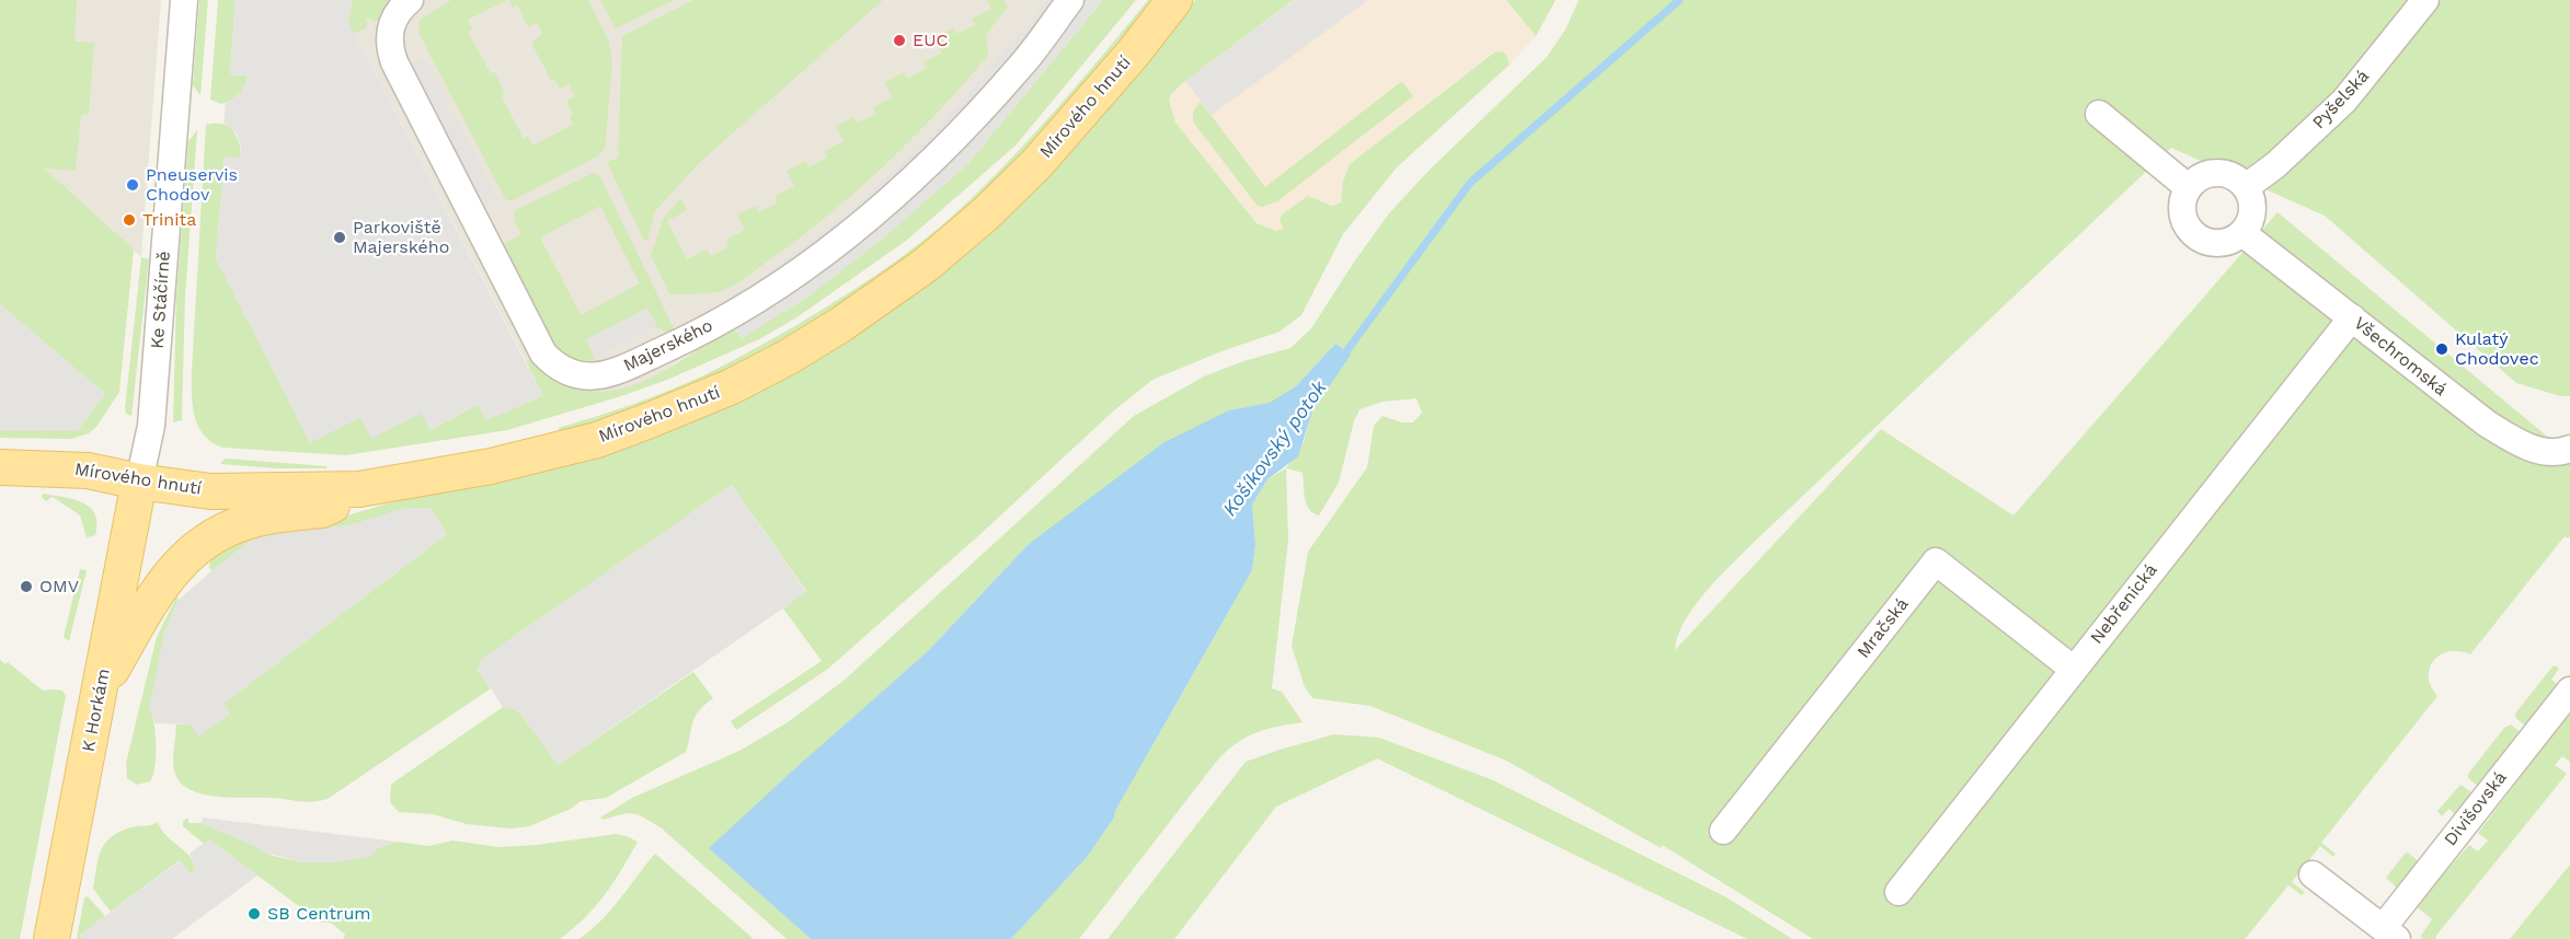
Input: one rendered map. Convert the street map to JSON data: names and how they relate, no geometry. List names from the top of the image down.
{
  "streets": {
    "main road": ["Mírového hnutí", "K Horkám"],
    "street": [
      "Pyšelská",
      "Ke Stáčírně",
      "Majerského",
      "Všechromská",
      "Nebřenická",
      "Mračská",
      "Divišovská"
    ]
  },
  "crossings": [
    ["Pyšelská", "Všechromská"],
    ["Mírového hnutí", "Ke Stáčírně"],
    ["Mírového hnutí", "K Horkám"],
    ["Ke Stáčírně", "K Horkám"],
    ["Všechromská", "Nebřenická"],
    ["Nebřenická", "Mračská"]
  ],
  "water": ["Košíkovský potok"],
  "places": [
    "EUC",
    "Pneuservis Chodov",
    "Trinita",
    "Parkoviště Majerského",
    "Kulatý Chodovec",
    "OMV",
    "SB Centrum"
  ]
}
